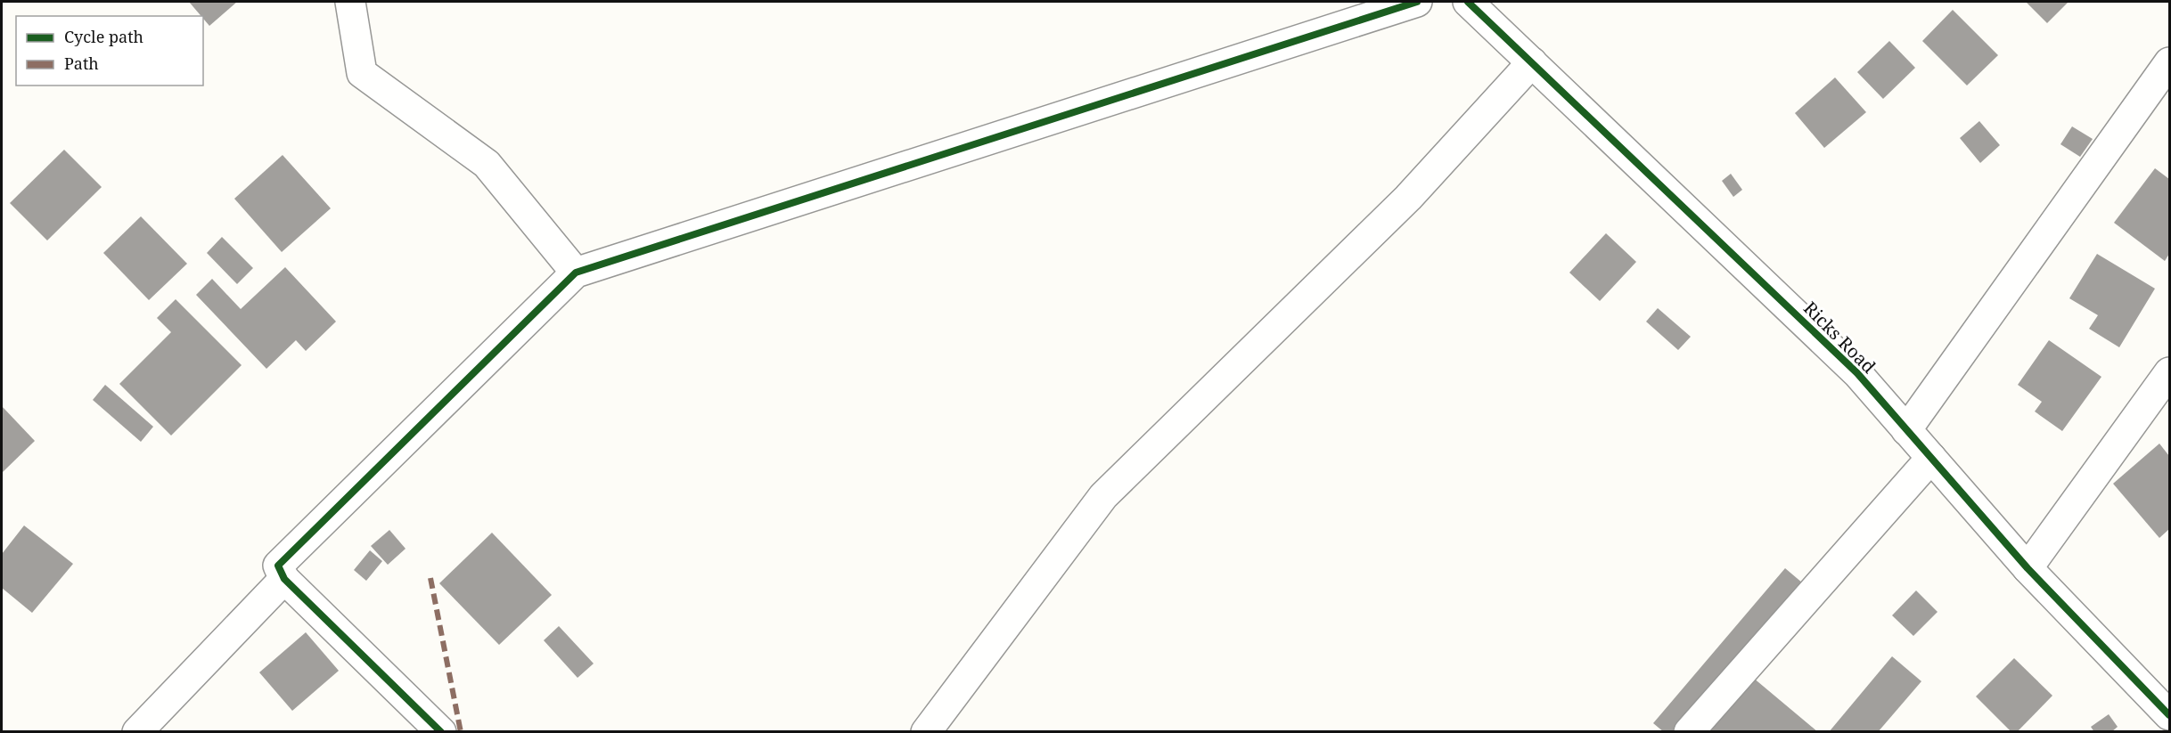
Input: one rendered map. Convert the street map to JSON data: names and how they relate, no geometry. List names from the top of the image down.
{
  "streets": {
    "street": ["Ricks Road"]
  },
  "legend": ["Cycle path", "Path"]
}
